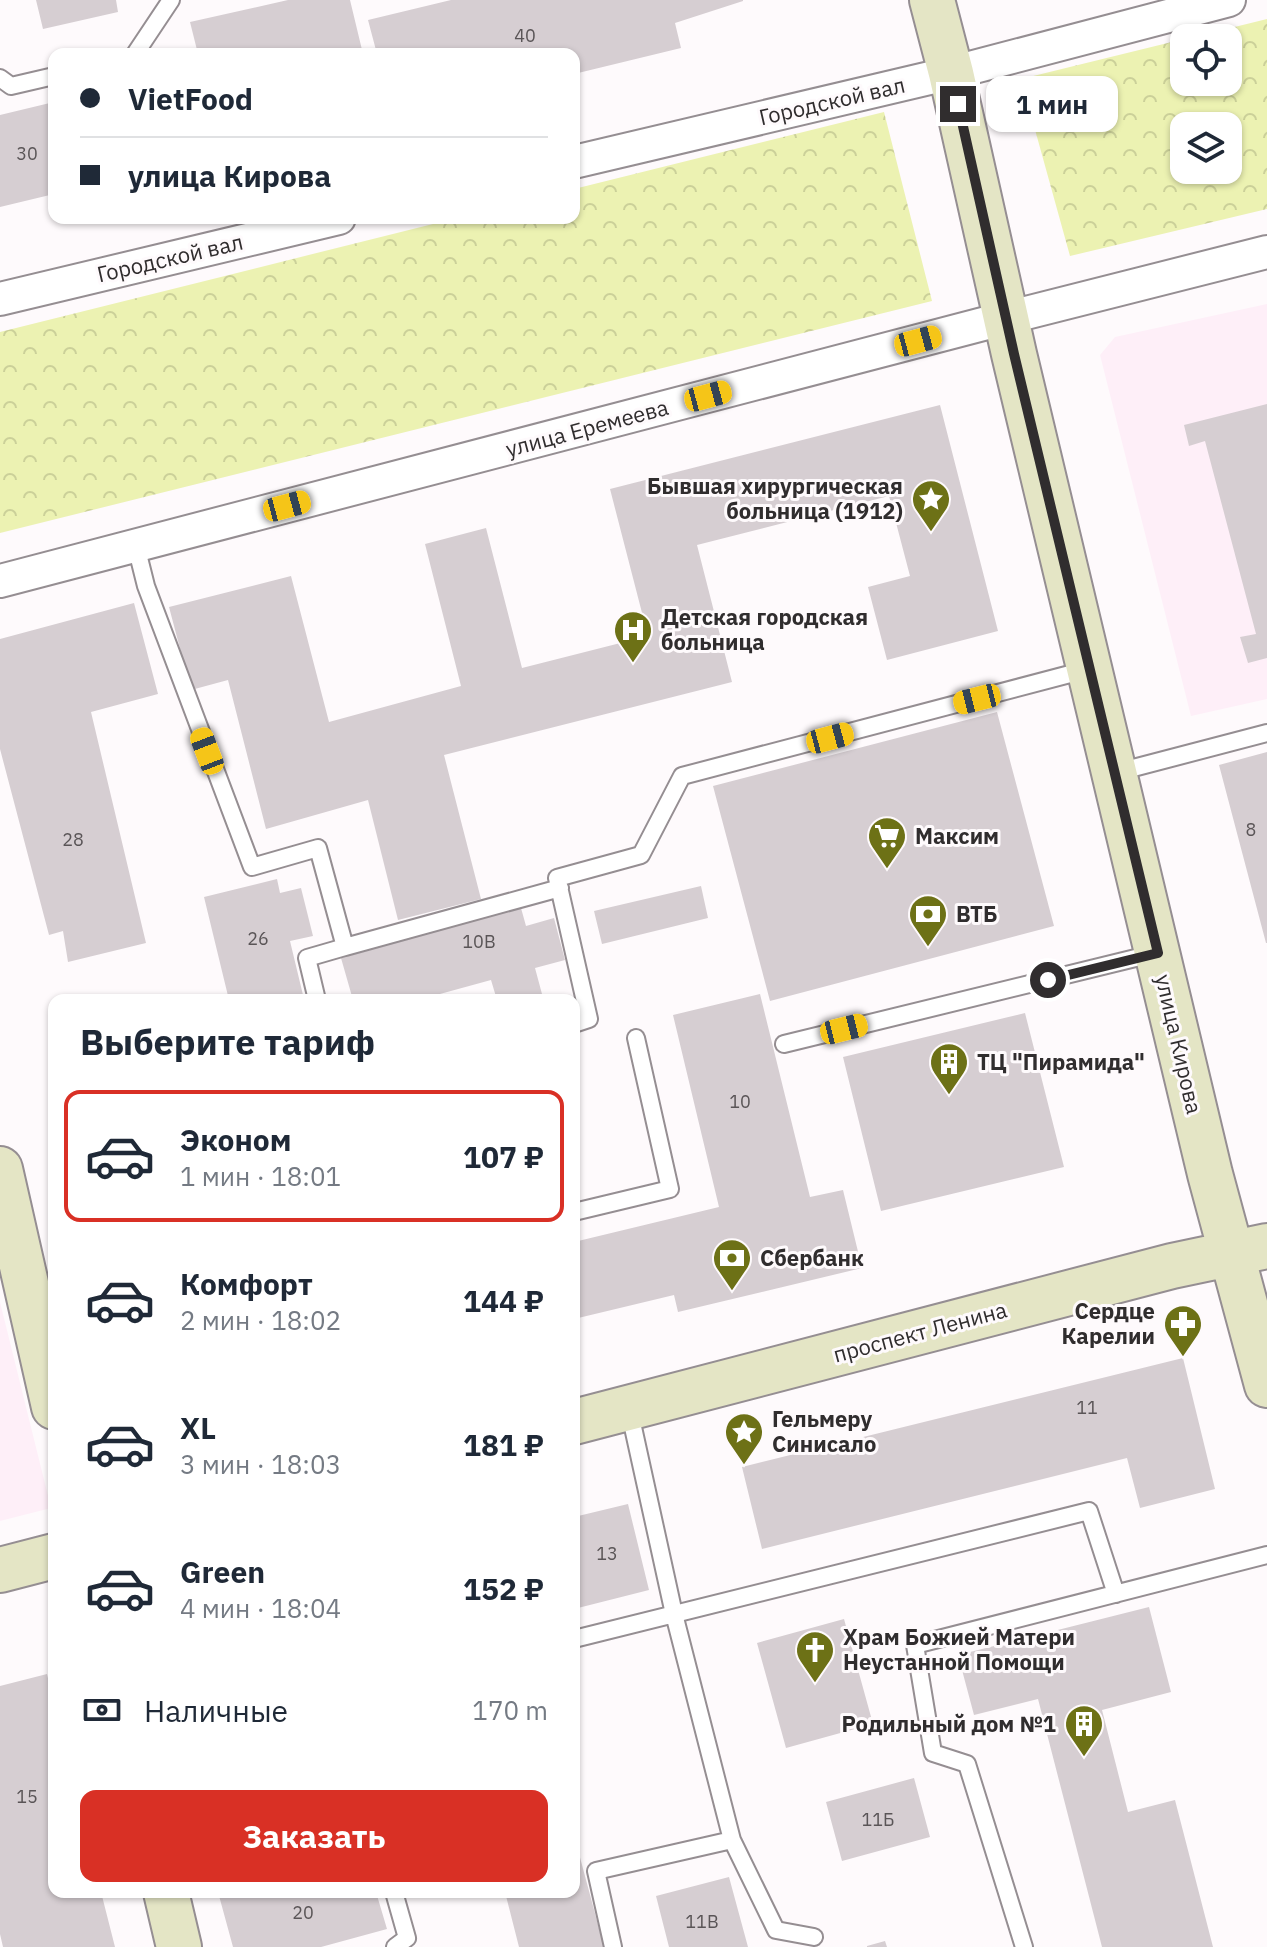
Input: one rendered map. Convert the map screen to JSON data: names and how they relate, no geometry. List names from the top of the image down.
{
  "streets": {
    "main road": ["улица Кирова", "проспект Ленина"],
    "street": ["Городской вал", "улица Еремеева"]
  },
  "crossings": [
    ["Городской вал", "улица Кирова"],
    ["улица Еремеева", "улица Кирова"],
    ["улица Кирова", "проспект Ленина"]
  ],
  "places": {
    "place": ["Бывшая хирургическая больница (1912)", "Гельмеру Синисало"],
    "hospital": ["Детская городская больница"],
    "supermarket": ["Максим"],
    "bank": ["ВТБ", "Сбербанк"],
    "building": ["ТЦ \"Пирамида\"", "Родильный дом №1"],
    "pharmacy": ["Сердце Карелии"],
    "church": ["Храм Божией Матери Неустанной Помощи"]
  },
  "house_numbers": [
    "40",
    "30",
    "8",
    "28",
    "26",
    "10В",
    "10",
    "11",
    "13",
    "15",
    "11Б",
    "20",
    "11В"
  ],
  "page": {
    "banner": ["VietFood", "улица Кирова"],
    "bubble": "1 мин",
    "heading": "Выберите тариф",
    "list": [
      {
        "name": "Эконом",
        "note": "1 мин · 18:01",
        "value": "107 ₽"
      },
      {
        "name": "Комфорт",
        "note": "2 мин · 18:02",
        "value": "144 ₽"
      },
      {
        "name": "XL",
        "note": "3 мин · 18:03",
        "value": "181 ₽"
      },
      {
        "name": "Green",
        "note": "4 мин · 18:04",
        "value": "152 ₽"
      }
    ],
    "pay": ["Наличные", "170 m"],
    "buttons": "Заказать"
  }
}
